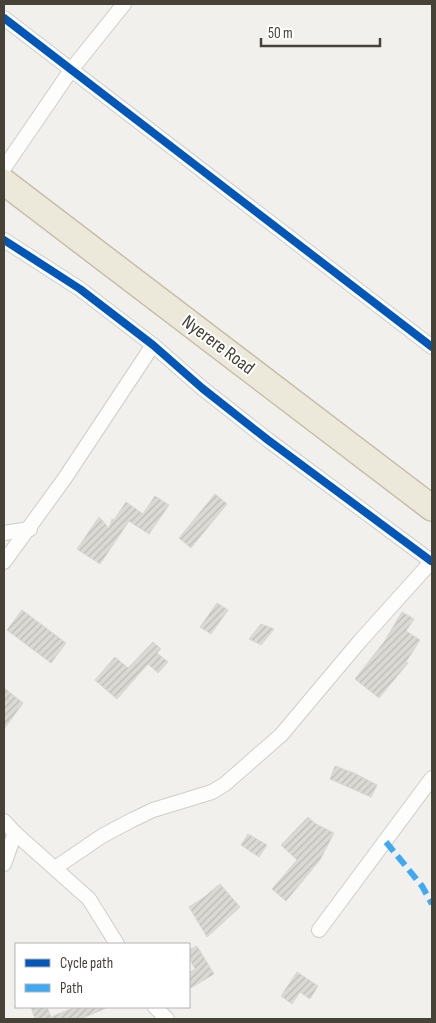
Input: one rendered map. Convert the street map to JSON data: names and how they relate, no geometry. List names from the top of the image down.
{
  "streets": {
    "highway": ["Nyerere Road"]
  },
  "legend": ["Cycle path", "Path"],
  "scale_bar": "50 m"
}
